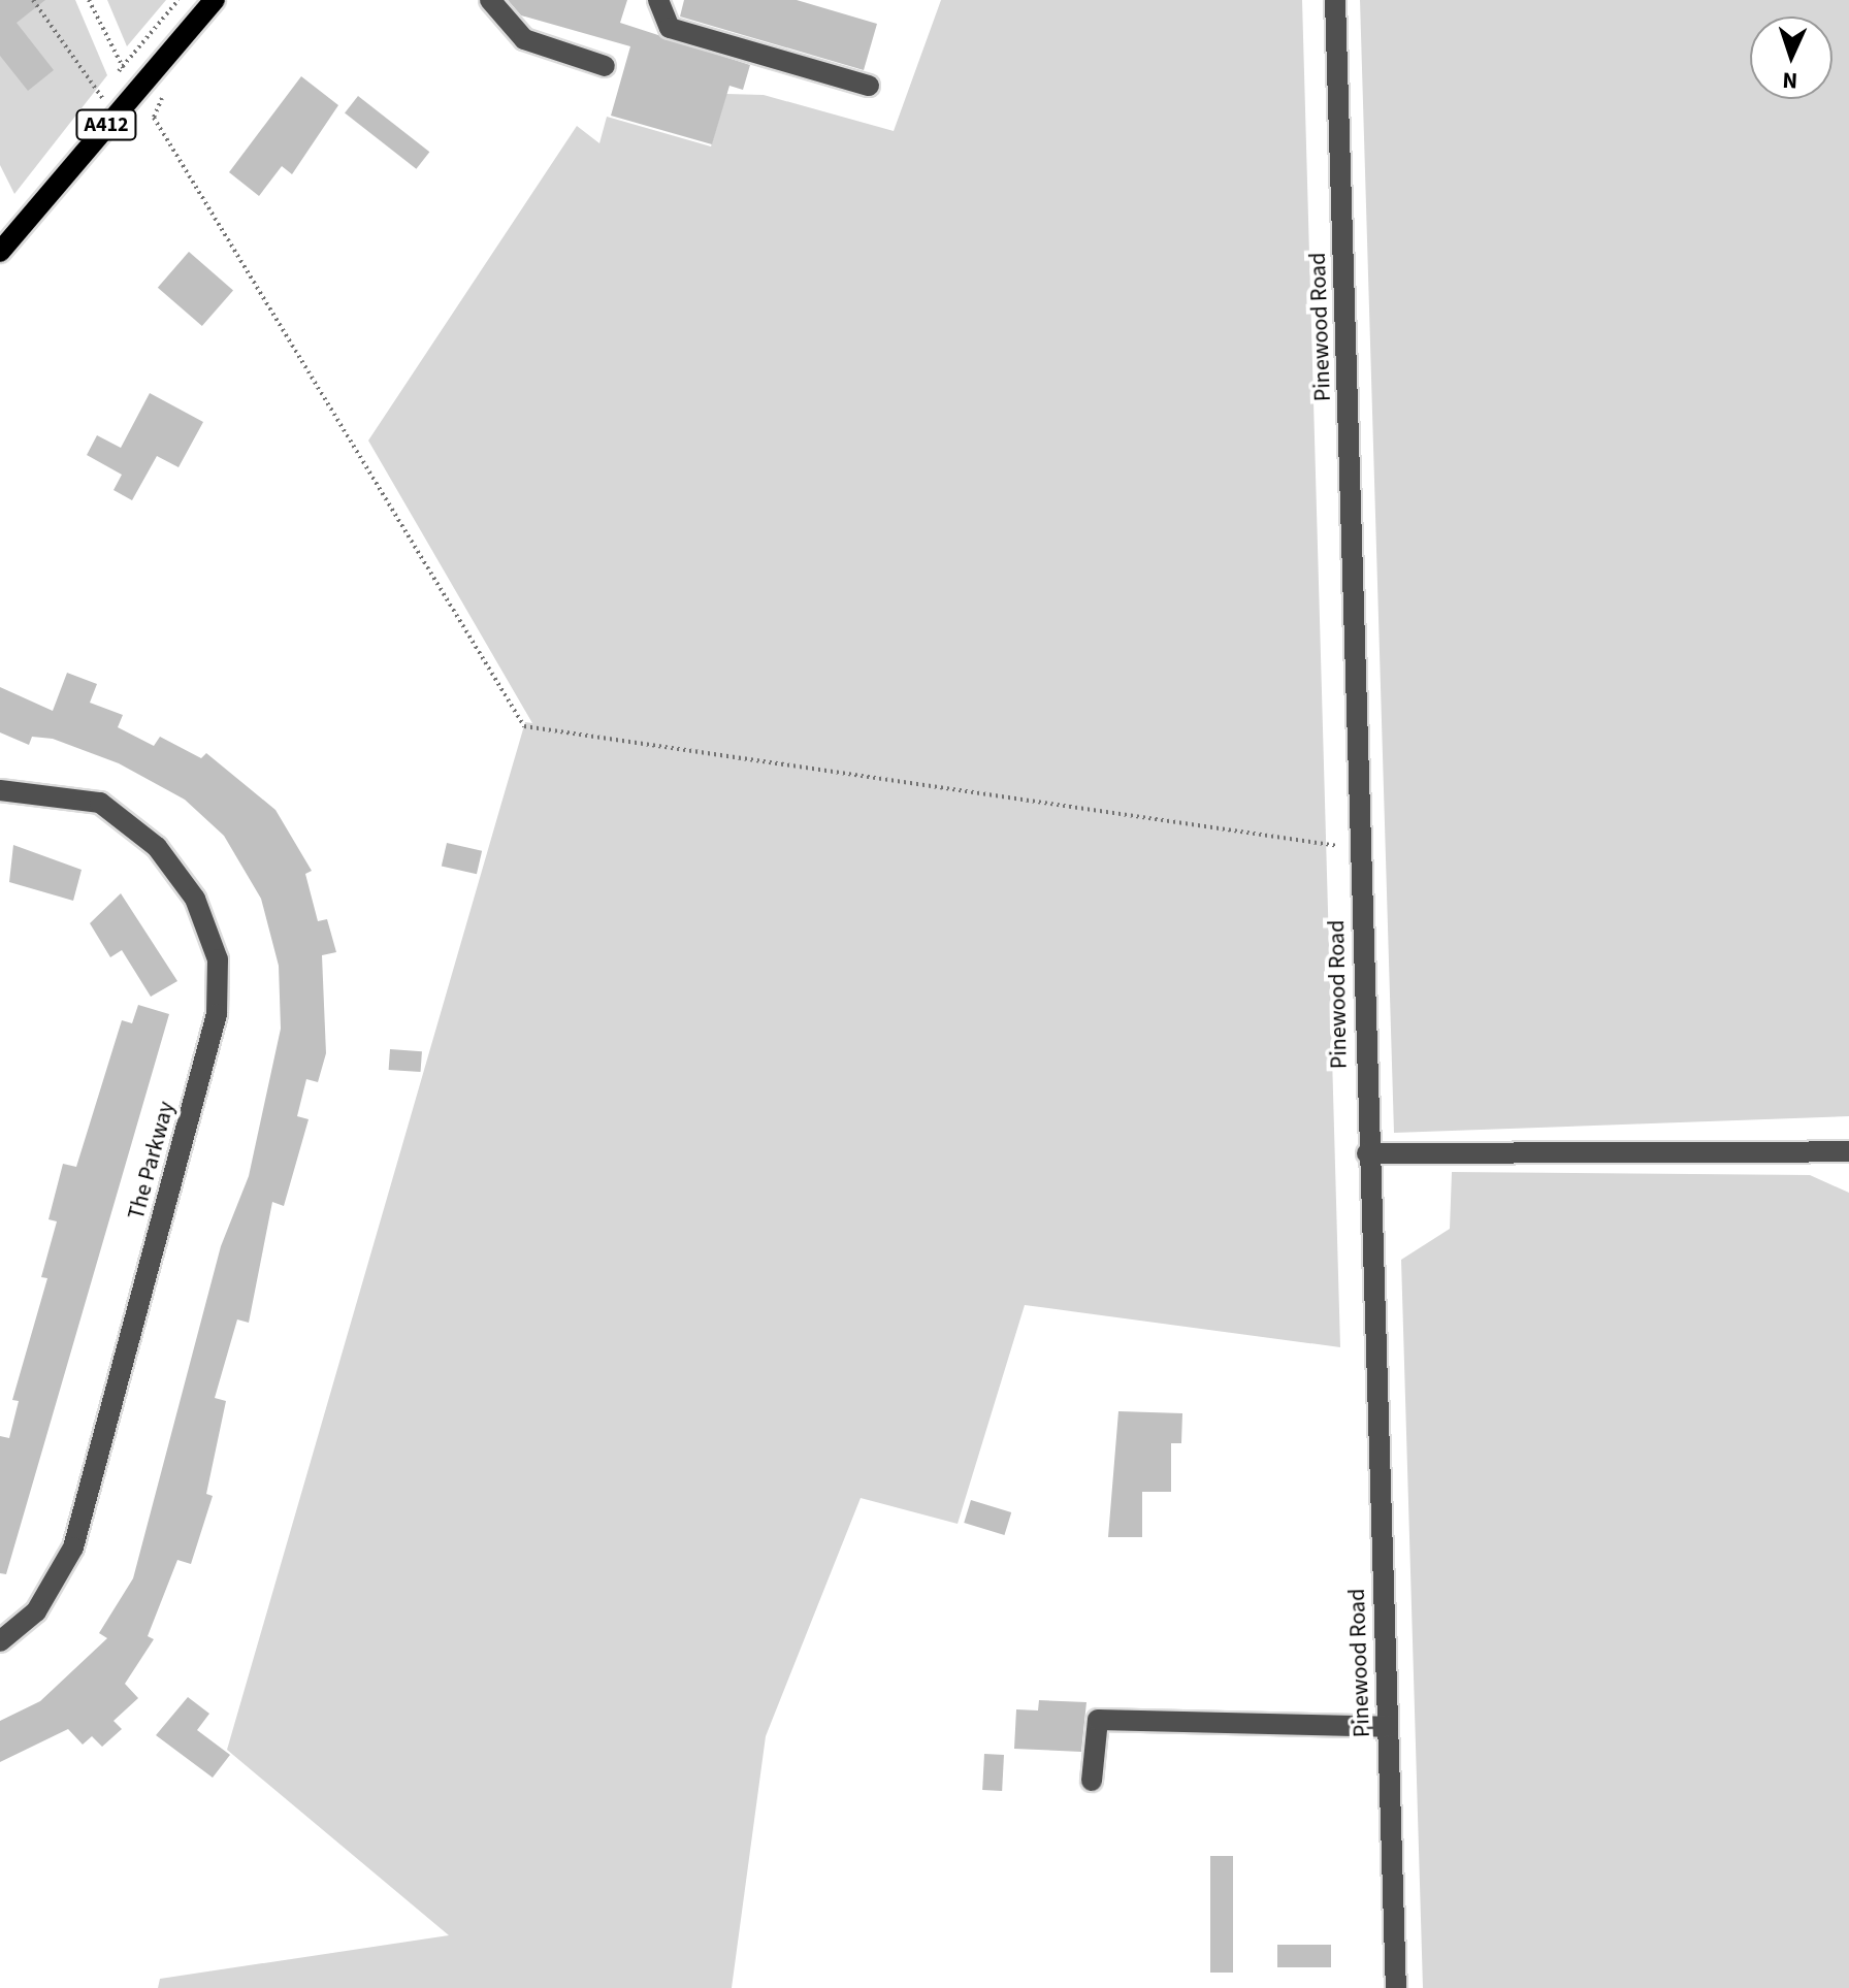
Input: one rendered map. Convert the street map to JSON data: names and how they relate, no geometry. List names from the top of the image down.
{
  "streets": {
    "main road": ["A412"],
    "street": ["Pinewood Road", "The Parkway"]
  },
  "north": "bottom"
}
